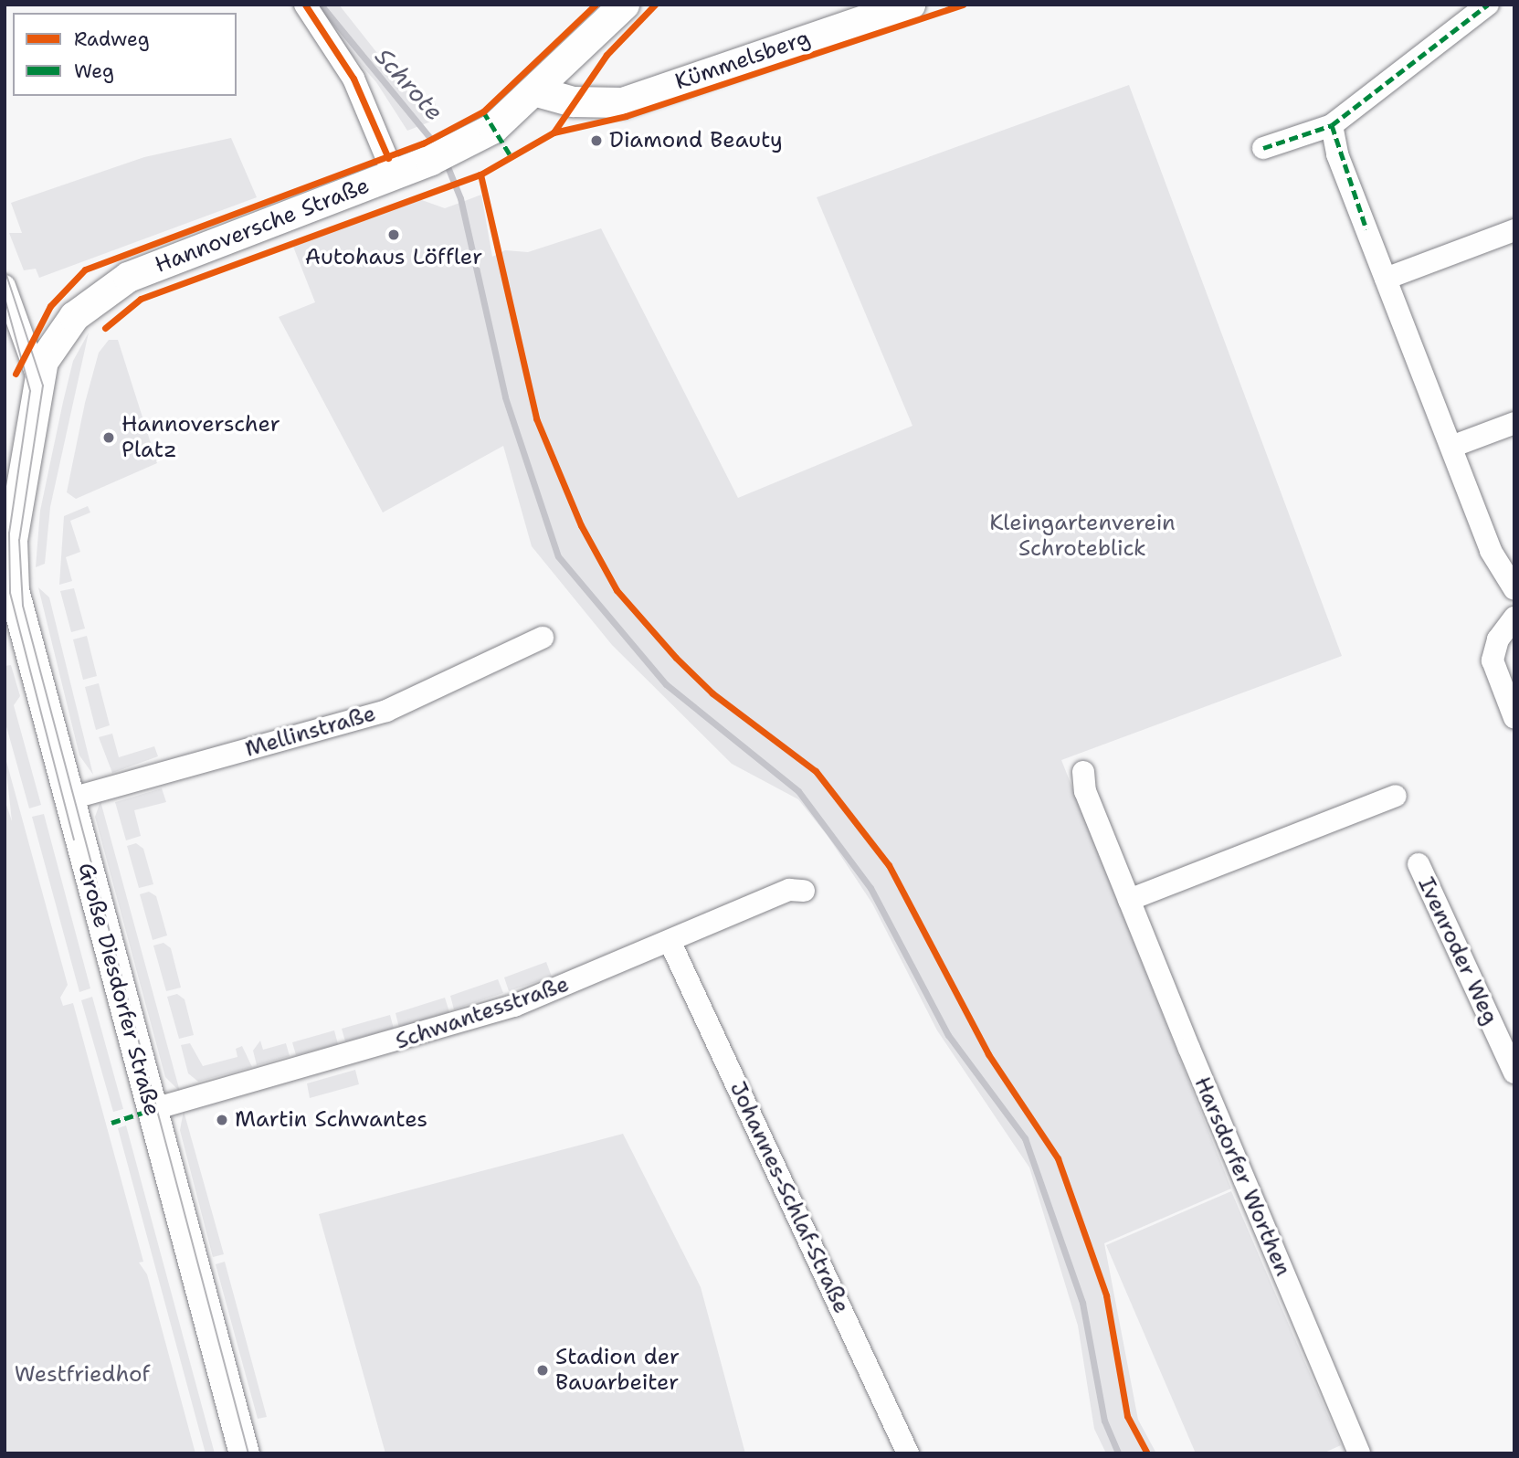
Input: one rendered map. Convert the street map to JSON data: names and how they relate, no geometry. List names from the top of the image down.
{
  "streets": {
    "main road": ["Kümmelsberg", "Hannoversche Straße", "Große Diesdorfer Straße"],
    "street": [
      "Mellinstraße",
      "Ivenroder Weg",
      "Schwantesstraße",
      "Harsdorfer Worthen",
      "Johannes-Schlaf-Straße"
    ]
  },
  "crossings": [
    ["Kümmelsberg", "Hannoversche Straße"],
    ["Hannoversche Straße", "Große Diesdorfer Straße"],
    ["Mellinstraße", "Große Diesdorfer Straße"],
    ["Große Diesdorfer Straße", "Schwantesstraße"],
    ["Schwantesstraße", "Johannes-Schlaf-Straße"]
  ],
  "water": ["Schrote"],
  "parks": ["Kleingartenverein Schroteblick", "Westfriedhof"],
  "places": [
    "Diamond Beauty",
    "Autohaus Löffler",
    "Hannoverscher Platz",
    "Martin Schwantes",
    "Stadion der Bauarbeiter"
  ],
  "legend": ["Radweg", "Weg"]
}
